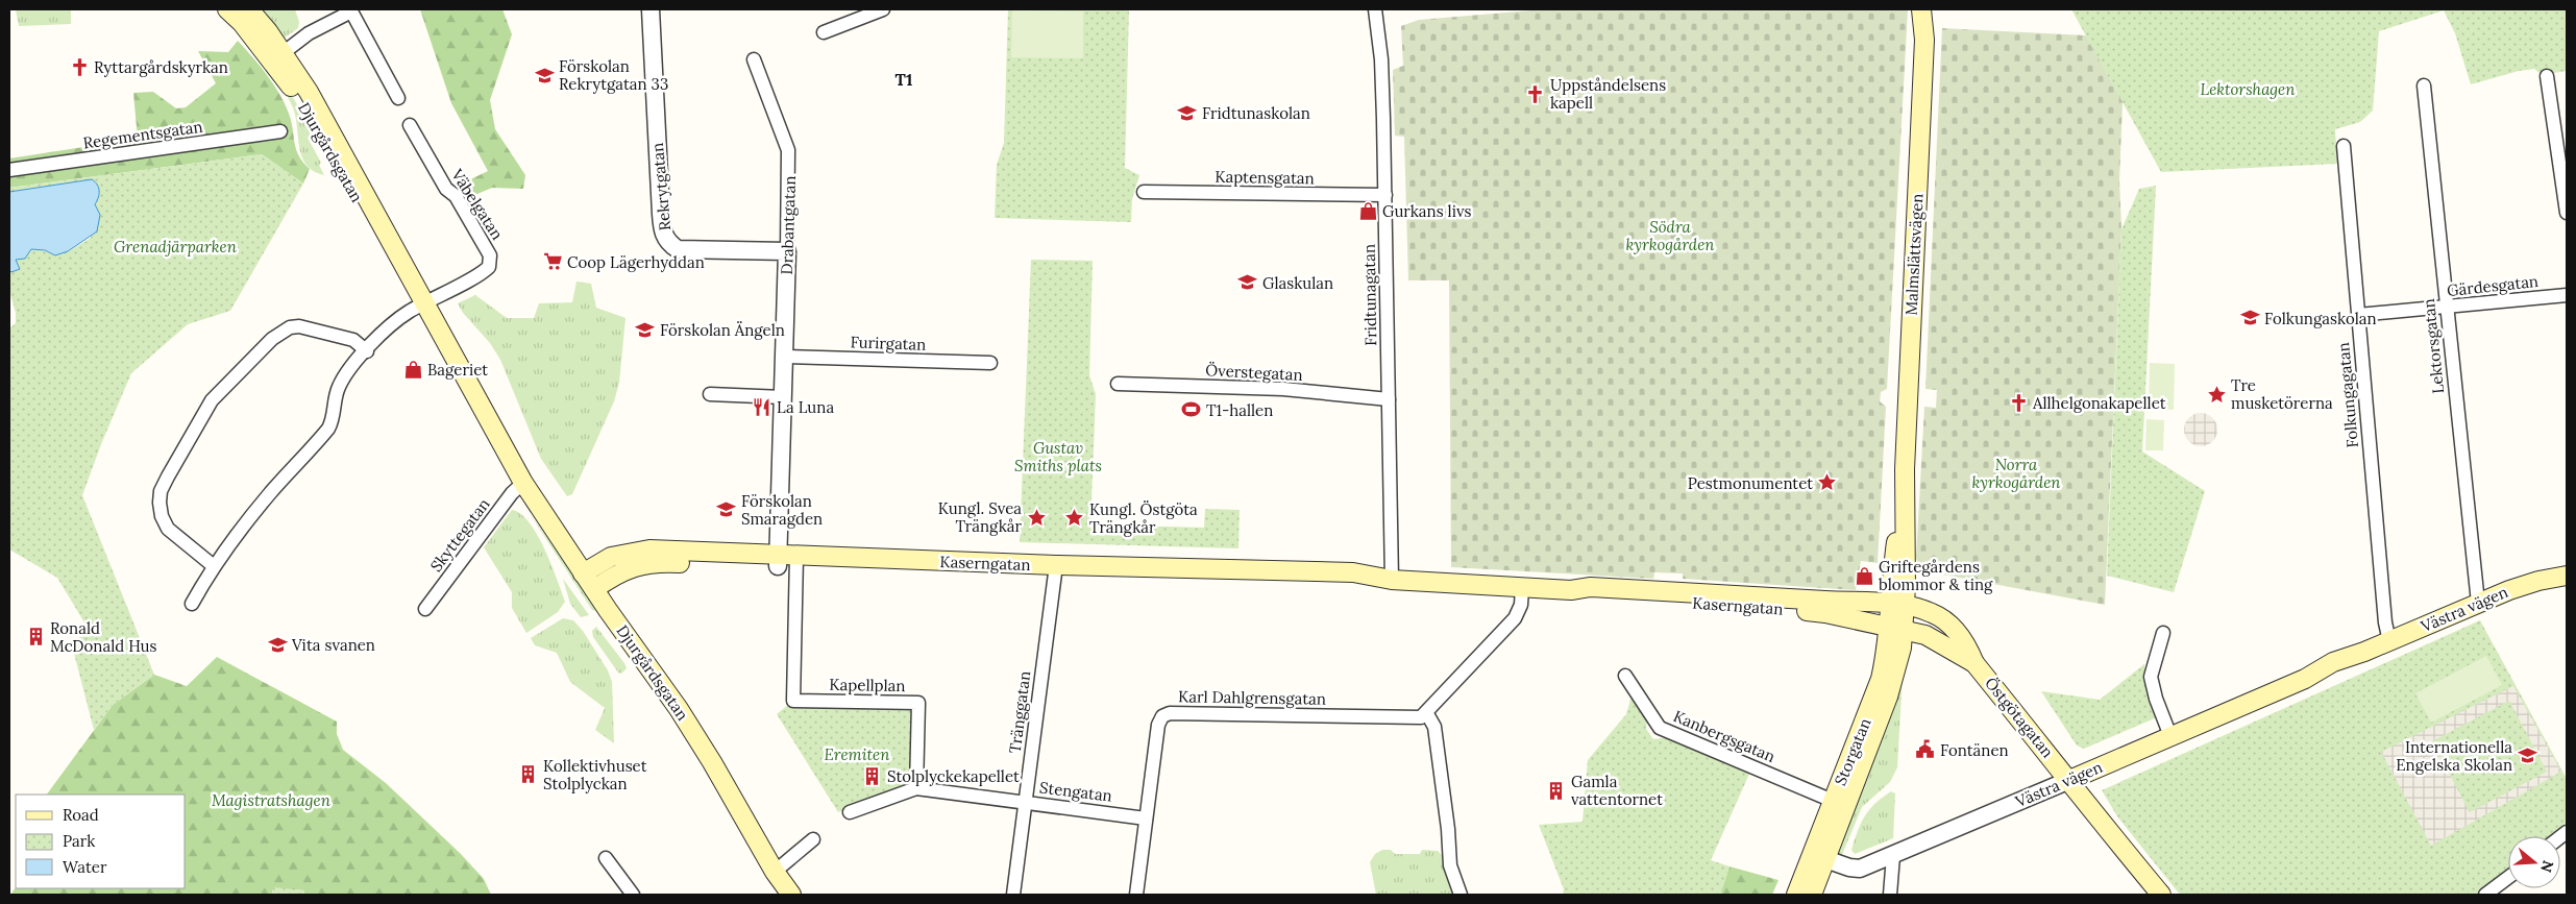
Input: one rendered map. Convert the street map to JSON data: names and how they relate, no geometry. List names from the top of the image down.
{
  "streets": {
    "main road": [
      "Djurgårdsgatan",
      "Malmslättsvägen",
      "Kaserngatan",
      "Västra vägen",
      "Östgötagatan",
      "Storgatan"
    ],
    "street": [
      "Regementsgatan",
      "Kaptensgatan",
      "Rekrytgatan",
      "Väbelgatan",
      "Drabantgatan",
      "Gärdesgatan",
      "Fridtunagatan",
      "Furirgatan",
      "Lektorsgatan",
      "Överstegatan",
      "Folkungagatan",
      "Skyttegatan",
      "Kapellplan",
      "Karl Dahlgrensgatan",
      "Tränggatan",
      "Kanbergsgatan",
      "Stengatan"
    ]
  },
  "crossings": [
    ["Djurgårdsgatan", "Väbelgatan"],
    ["Djurgårdsgatan", "Skyttegatan"],
    ["Djurgårdsgatan", "Kaserngatan"],
    ["Kaptensgatan", "Fridtunagatan"],
    ["Rekrytgatan", "Drabantgatan"],
    ["Drabantgatan", "Furirgatan"],
    ["Drabantgatan", "Kaserngatan"],
    ["Drabantgatan", "Kapellplan"],
    ["Malmslättsvägen", "Kaserngatan"],
    ["Malmslättsvägen", "Östgötagatan"],
    ["Malmslättsvägen", "Storgatan"],
    ["Gärdesgatan", "Lektorsgatan"],
    ["Gärdesgatan", "Folkungagatan"],
    ["Fridtunagatan", "Överstegatan"],
    ["Fridtunagatan", "Kaserngatan"],
    ["Lektorsgatan", "Västra vägen"],
    ["Folkungagatan", "Västra vägen"],
    ["Kaserngatan", "Kapellplan"],
    ["Kaserngatan", "Tränggatan"],
    ["Kaserngatan", "Östgötagatan"],
    ["Kaserngatan", "Storgatan"],
    ["Västra vägen", "Östgötagatan"],
    ["Västra vägen", "Storgatan"],
    ["Kapellplan", "Stengatan"],
    ["Karl Dahlgrensgatan", "Stengatan"],
    ["Tränggatan", "Stengatan"],
    ["Östgötagatan", "Storgatan"],
    ["Kanbergsgatan", "Storgatan"]
  ],
  "districts": ["T1"],
  "parks": [
    "Lektorshagen",
    "Södra kyrkogården",
    "Grenadjärparken",
    "Gustav Smiths plats",
    "Norra kyrkogården",
    "Eremiten",
    "Magistratshagen"
  ],
  "places": {
    "church": ["Ryttargårdskyrkan", "Uppståndelsens kapell", "Allhelgonakapellet"],
    "school or university": [
      "Förskolan Rekrytgatan 33",
      "Fridtunaskolan",
      "Glaskulan",
      "Folkungaskolan",
      "Förskolan Ängeln",
      "Förskolan Smaragden",
      "Vita svanen",
      "Internationella Engelska Skolan"
    ],
    "shop": ["Gurkans livs", "Bageriet", "Griftegårdens blommor & ting"],
    "supermarket": ["Coop Lägerhyddan"],
    "place": [
      "Tre musketörerna",
      "Pestmonumentet",
      "Kungl. Svea Trängkår",
      "Kungl. Östgöta Trängkår"
    ],
    "restaurant": ["La Luna"],
    "sports": ["T1-hallen"],
    "building": [
      "Ronald McDonald Hus",
      "Kollektivhuset Stolplyckan",
      "Stolplyckekapellet",
      "Gamla vattentornet"
    ],
    "public building": ["Fontänen"]
  },
  "legend": ["Road", "Park", "Water"],
  "north": "right"
}
